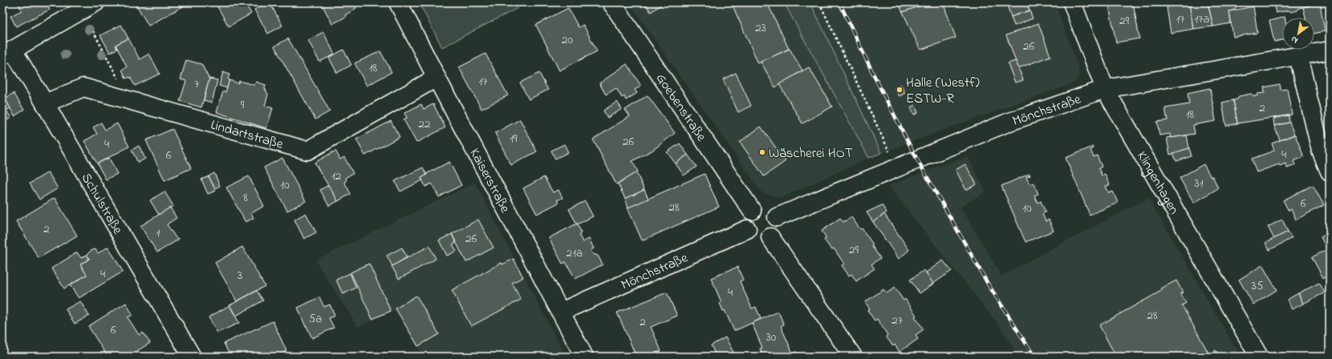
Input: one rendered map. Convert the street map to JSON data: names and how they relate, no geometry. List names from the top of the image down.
{
  "streets": {
    "street": [
      "Goebenstraße",
      "Mönchstraße",
      "Lindartstraße",
      "Kaiserstraße",
      "Klingenhagen",
      "Schulstraße"
    ]
  },
  "crossings": [
    ["Goebenstraße", "Mönchstraße"],
    ["Mönchstraße", "Kaiserstraße"],
    ["Mönchstraße", "Klingenhagen"],
    ["Lindartstraße", "Kaiserstraße"],
    ["Lindartstraße", "Schulstraße"]
  ],
  "places": ["Halle (Westf) ESTW-R", "Wäscherei HOT"],
  "house_numbers": [
    "17",
    "17a",
    "29",
    "23",
    "20",
    "26",
    "18",
    "17",
    "7",
    "9",
    "2",
    "18",
    "22",
    "19",
    "26",
    "4",
    "4",
    "6",
    "12",
    "31",
    "10",
    "8",
    "6",
    "28",
    "10",
    "2",
    "1",
    "26",
    "29",
    "21a",
    "4",
    "3",
    "35",
    "4",
    "28",
    "5a",
    "27",
    "2",
    "6",
    "30"
  ],
  "north": "bottom left"
}
